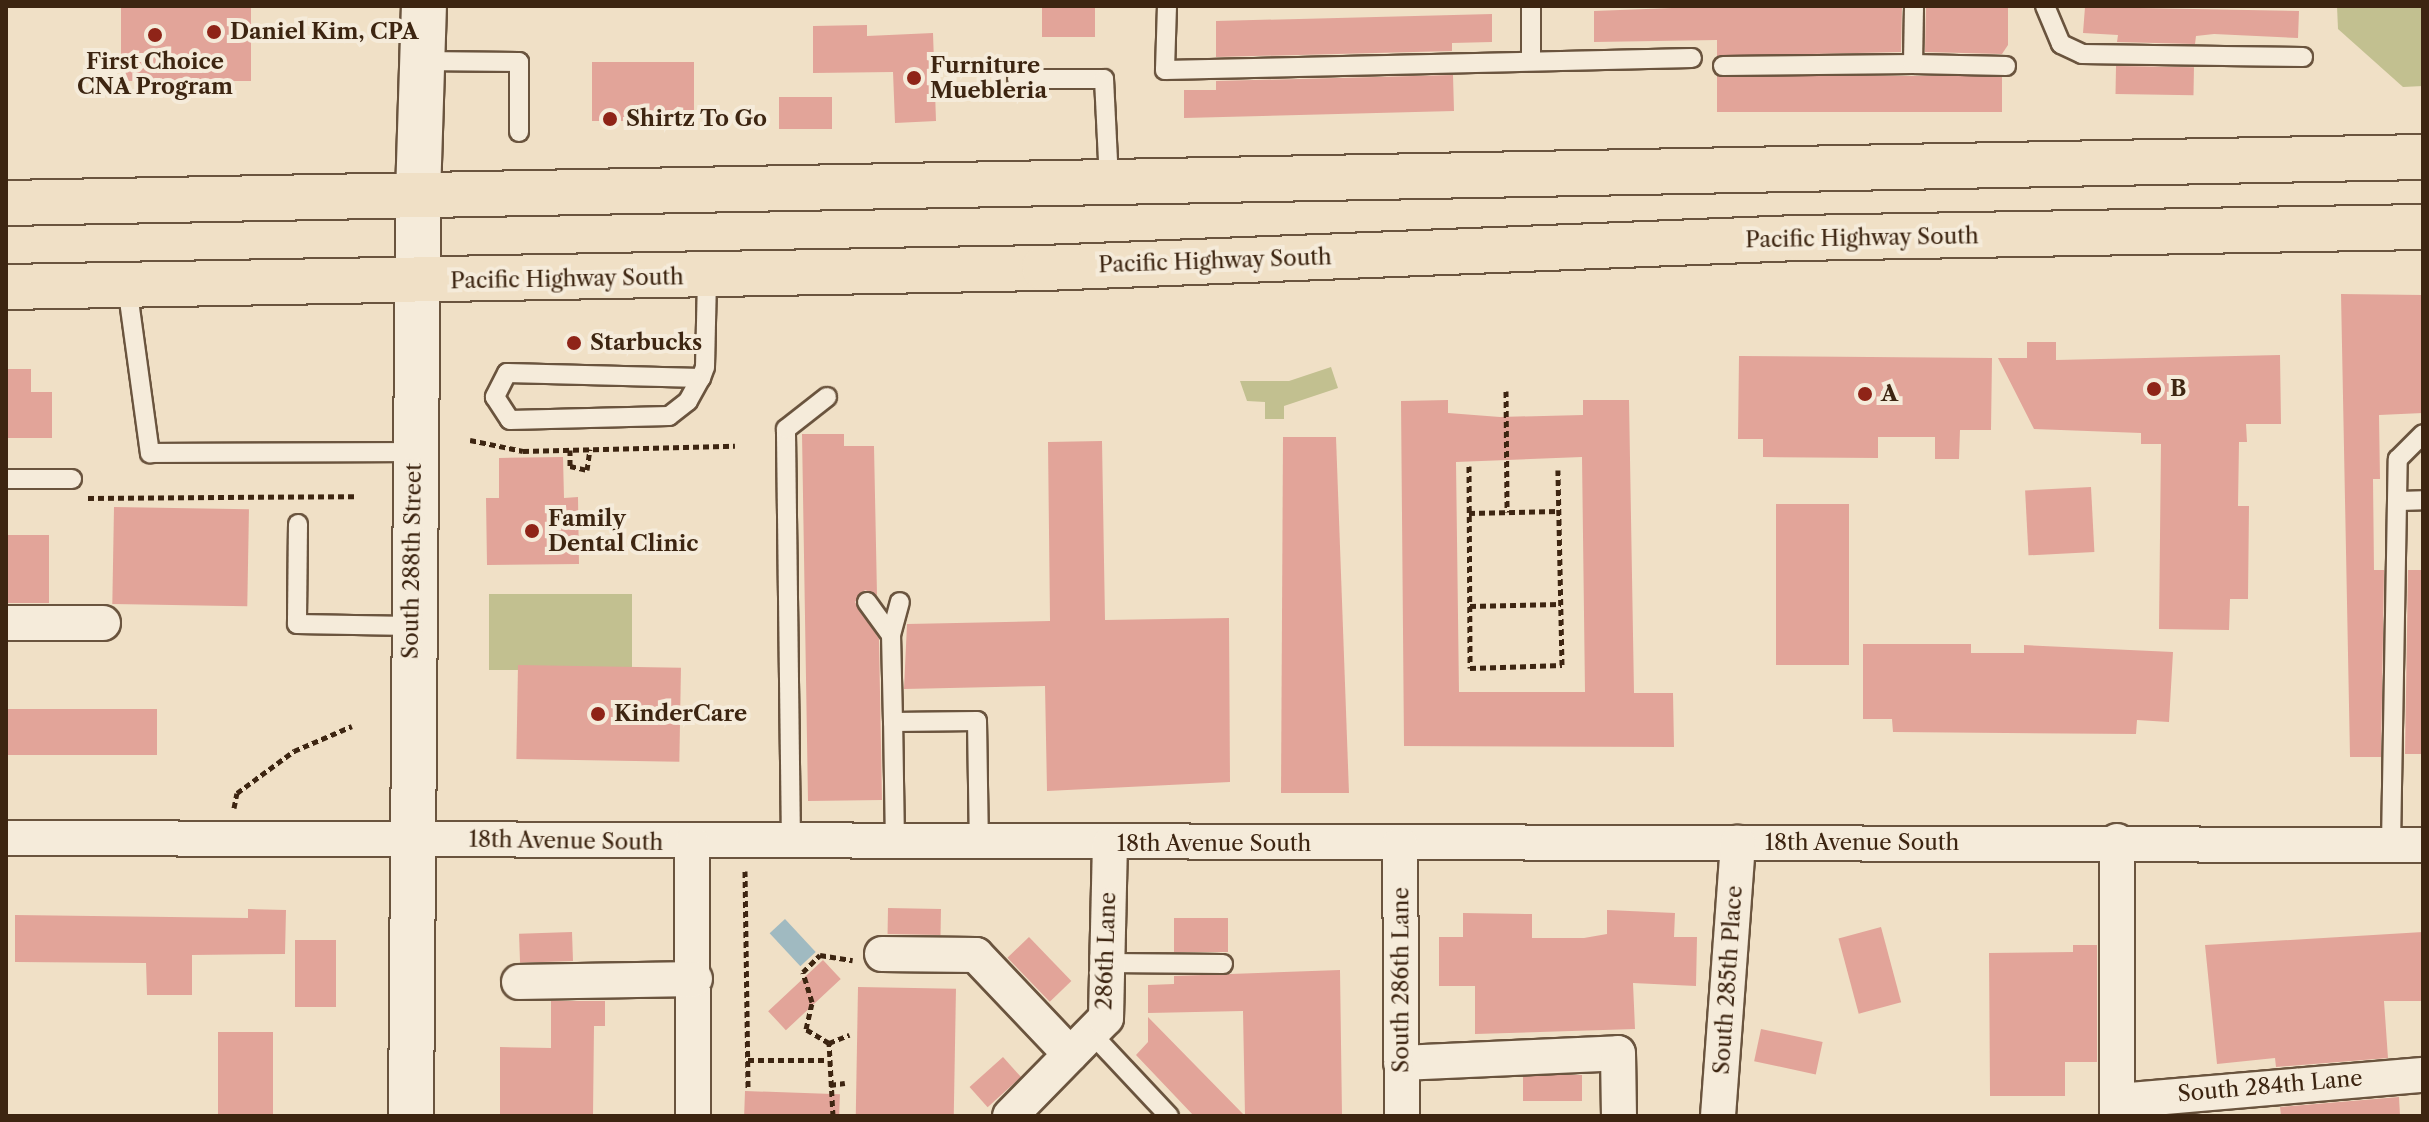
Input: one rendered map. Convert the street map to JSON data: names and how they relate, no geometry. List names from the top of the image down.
{
  "streets": {
    "main road": ["Pacific Highway South", "South 288th Street"],
    "street": [
      "18th Avenue South",
      "286th Lane",
      "South 286th Lane",
      "South 285th Place",
      "South 284th Lane"
    ]
  },
  "crossings": [
    ["Pacific Highway South", "South 288th Street"],
    ["South 288th Street", "18th Avenue South"],
    ["18th Avenue South", "286th Lane"],
    ["18th Avenue South", "South 286th Lane"],
    ["18th Avenue South", "South 285th Place"],
    ["18th Avenue South", "South 284th Lane"]
  ],
  "places": [
    "Daniel Kim, CPA",
    "First Choice CNA Program",
    "Furniture Muebleria",
    "Shirtz To Go",
    "Starbucks",
    "B",
    "A",
    "Family Dental Clinic",
    "KinderCare"
  ]
}
